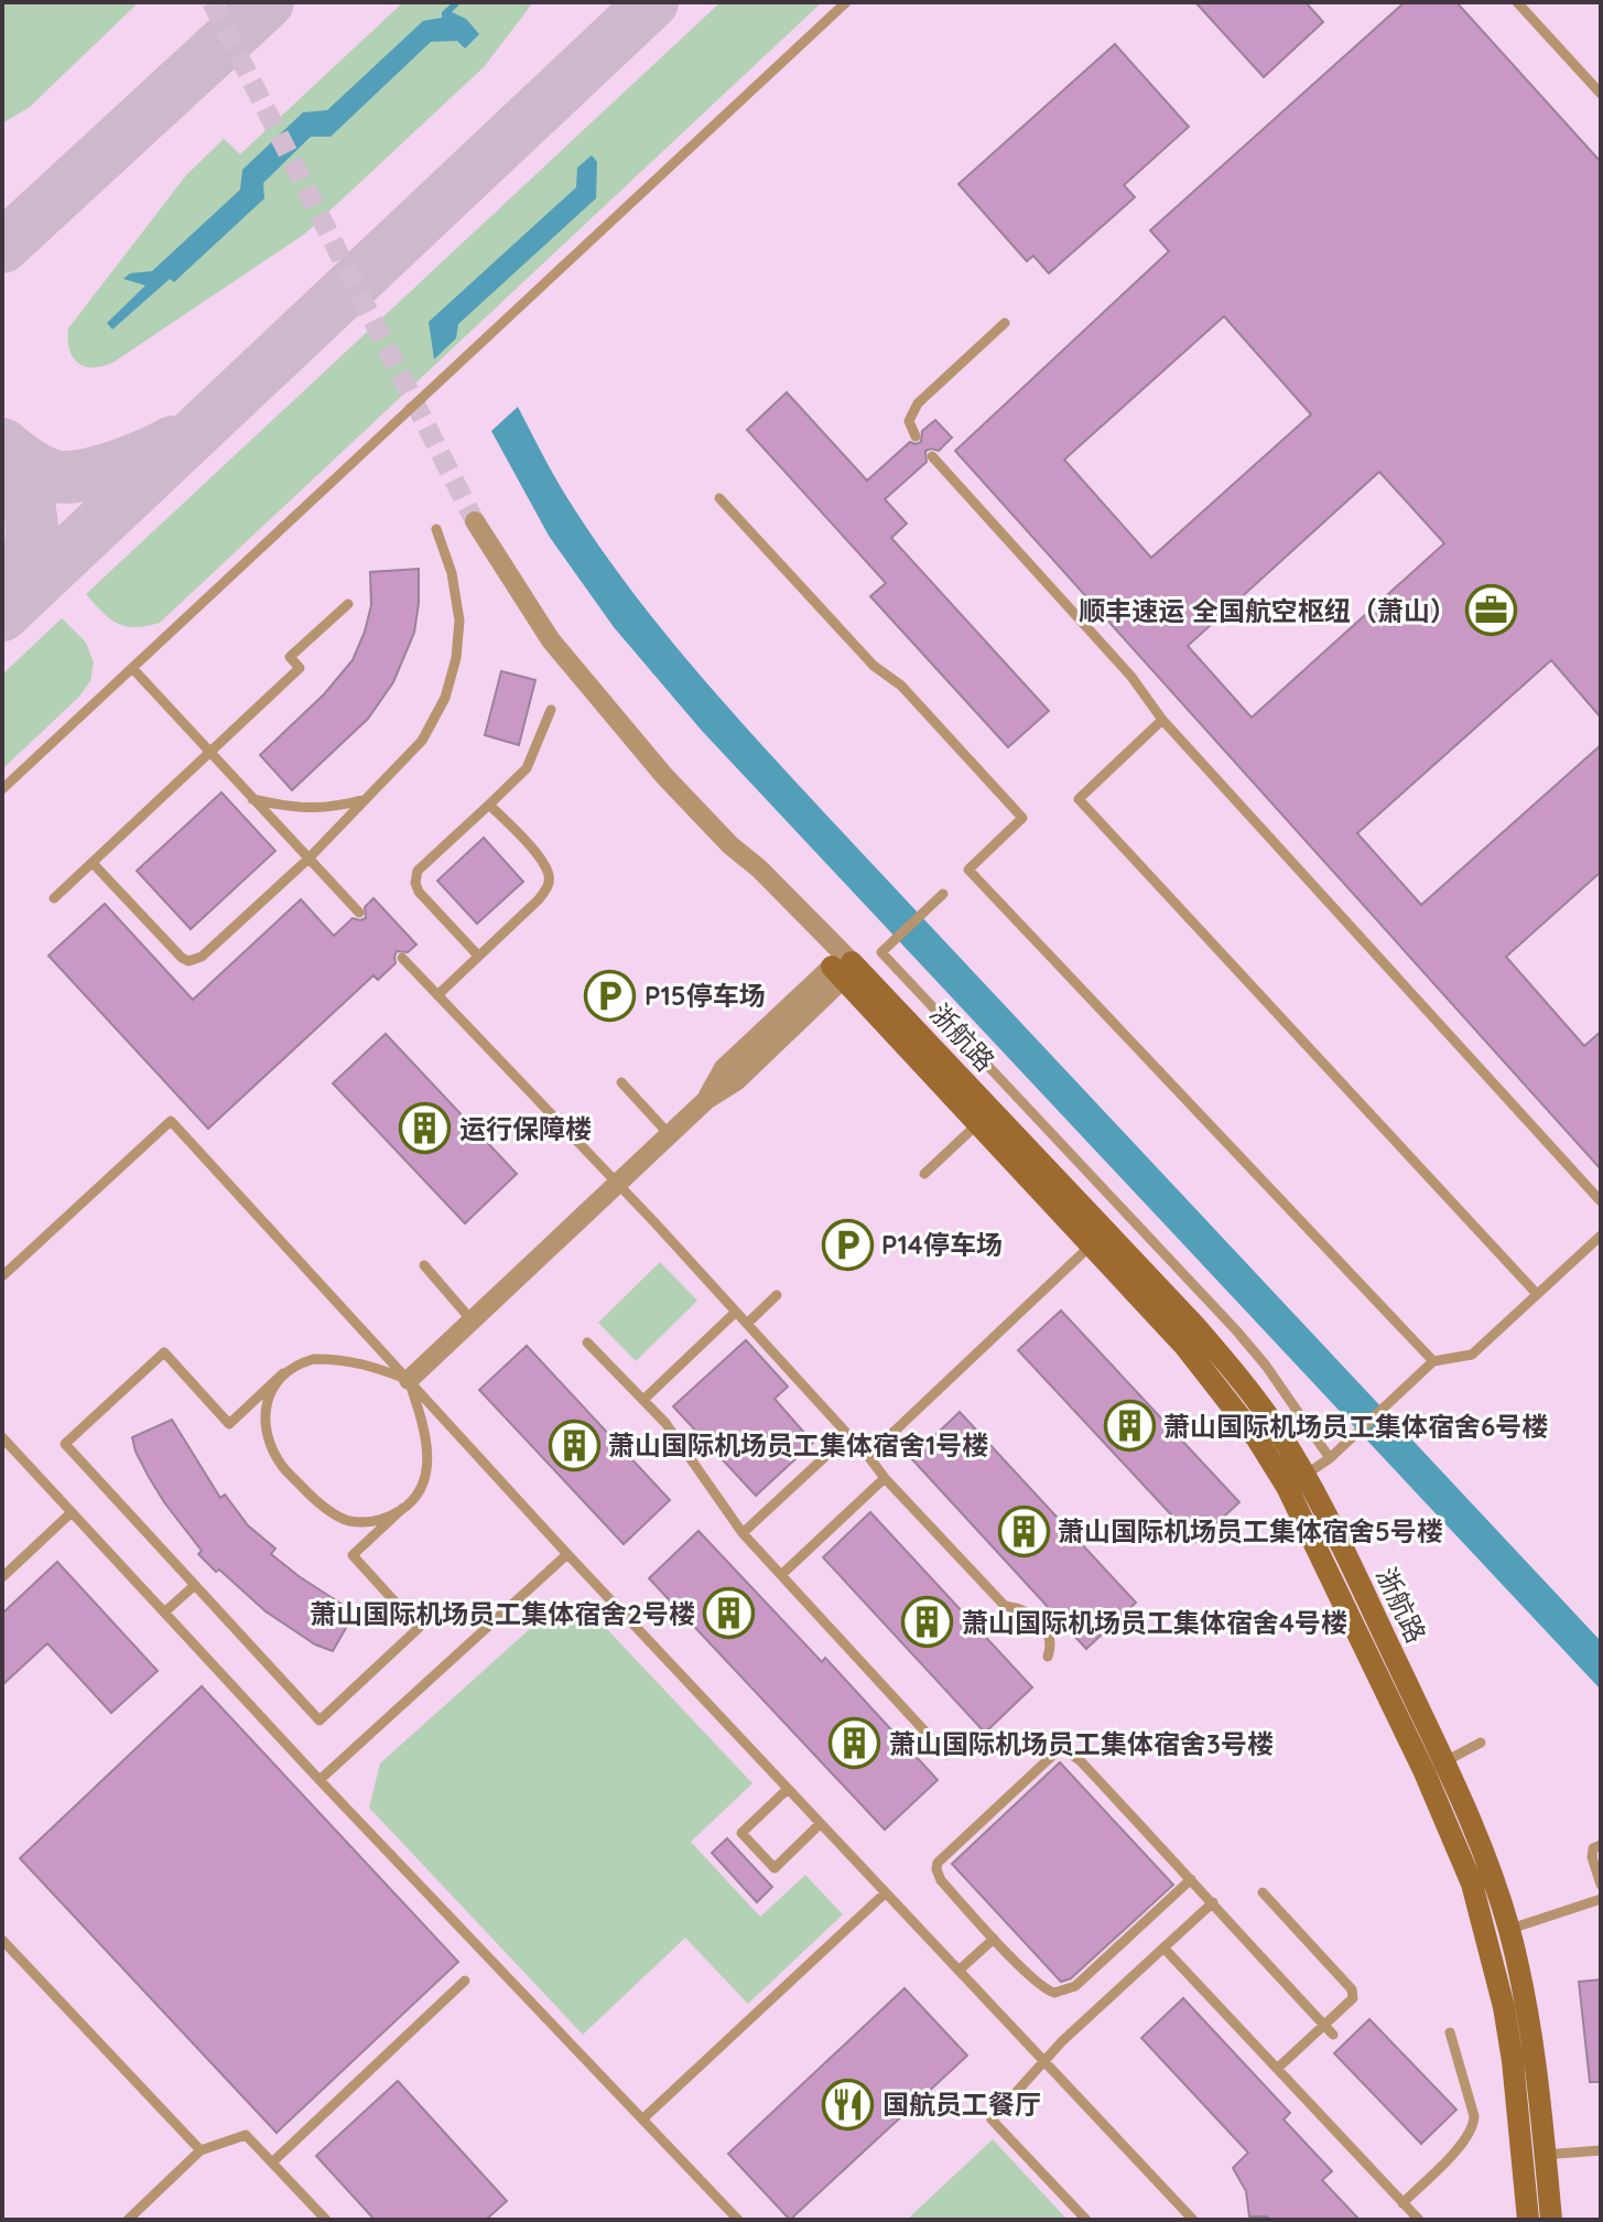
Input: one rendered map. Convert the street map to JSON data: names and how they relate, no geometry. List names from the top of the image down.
{
  "streets": {
    "street": ["浙航路"]
  },
  "places": {
    "office": ["顺丰速运 全国航空枢纽（萧山）"],
    "parking": ["P15停车场", "P14停车场"],
    "building": [
      "运行保障楼",
      "萧山国际机场员工集体宿舍6号楼",
      "萧山国际机场员工集体宿舍1号楼",
      "萧山国际机场员工集体宿舍5号楼",
      "萧山国际机场员工集体宿舍2号楼",
      "萧山国际机场员工集体宿舍4号楼",
      "萧山国际机场员工集体宿舍3号楼"
    ],
    "restaurant": ["国航员工餐厅"]
  }
}
